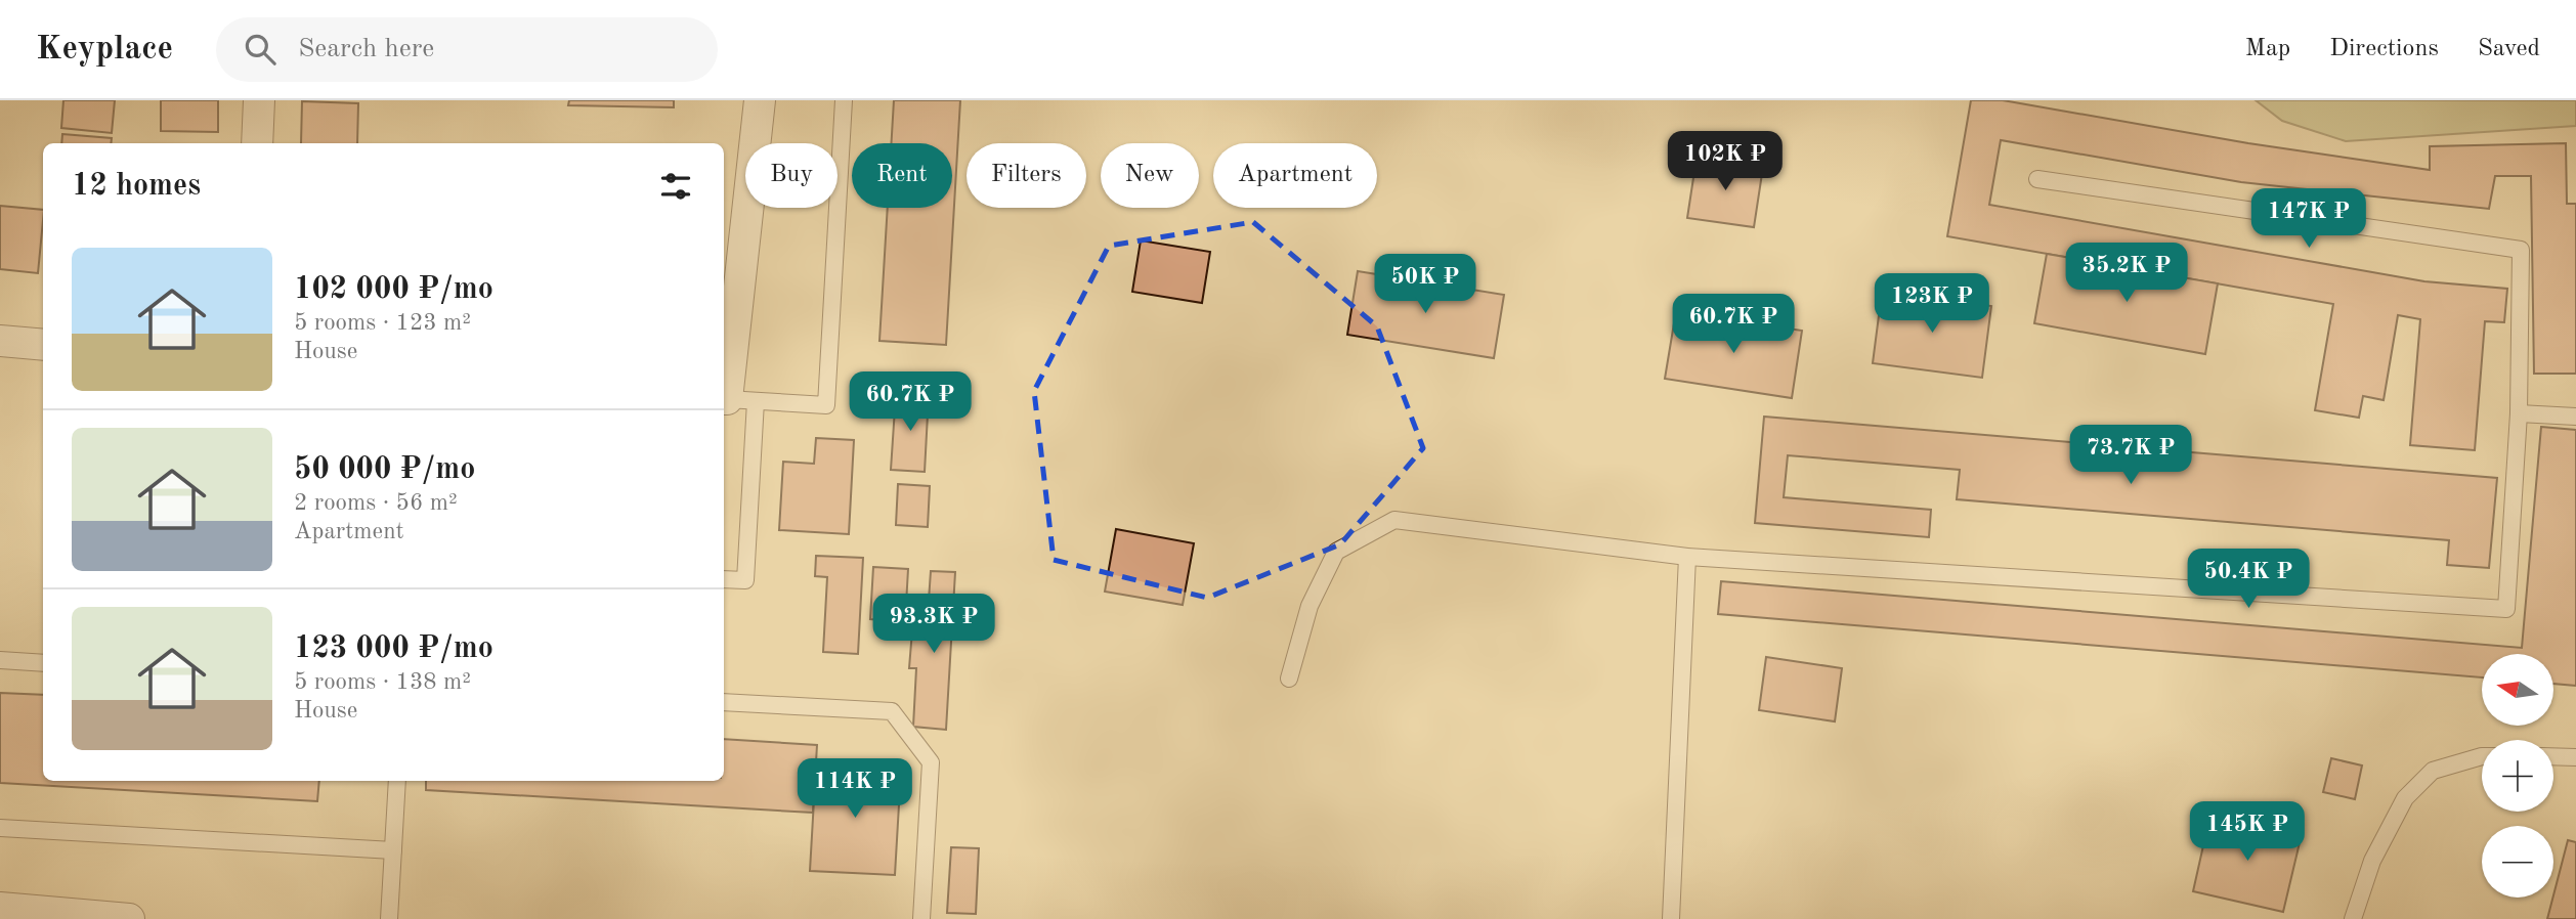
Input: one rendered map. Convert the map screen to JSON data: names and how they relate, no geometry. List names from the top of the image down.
{
  "north": "left",
  "page": {
    "header": "Keyplace",
    "search": "Search here",
    "nav": ["Map", "Directions", "Saved"],
    "price": [
      "102K ₽",
      "147K ₽",
      "35.2K ₽",
      "50K ₽",
      "123K ₽",
      "60.7K ₽",
      "60.7K ₽",
      "73.7K ₽",
      "50.4K ₽",
      "93.3K ₽",
      "114K ₽",
      "145K ₽"
    ],
    "chip": [
      "Buy",
      "Rent",
      "Filters",
      "New",
      "Apartment"
    ],
    "heading": "12 homes",
    "list": [
      {
        "name": "102 000 ₽/mo",
        "note": "5 rooms · 123 m² · House"
      },
      {
        "name": "50 000 ₽/mo",
        "note": "2 rooms · 56 m² · Apartment"
      },
      {
        "name": "123 000 ₽/mo",
        "note": "5 rooms · 138 m² · House"
      }
    ],
    "map_buttons": ["+", "−"]
  }
}
